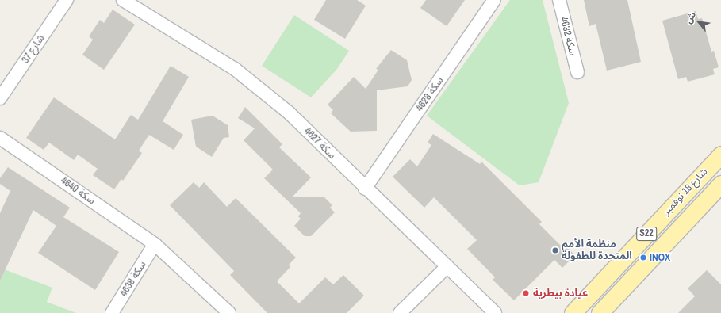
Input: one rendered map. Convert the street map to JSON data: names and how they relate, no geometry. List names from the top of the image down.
{
  "streets": {
    "main road": ["شارع 18 نوفمبر", "S22"],
    "street": [
      "سكة 4632",
      "شارع 37",
      "سكة 4628",
      "سكة 4627",
      "سكة 4640",
      "سكة 4638"
    ]
  },
  "crossings": [
    ["سكة 4628", "سكة 4627"],
    ["سكة 4640", "سكة 4638"]
  ],
  "places": ["منظمة الأمم المتحدة للطفولة", "INOX", "عيادة بيطرية"],
  "north": "top left"
}
